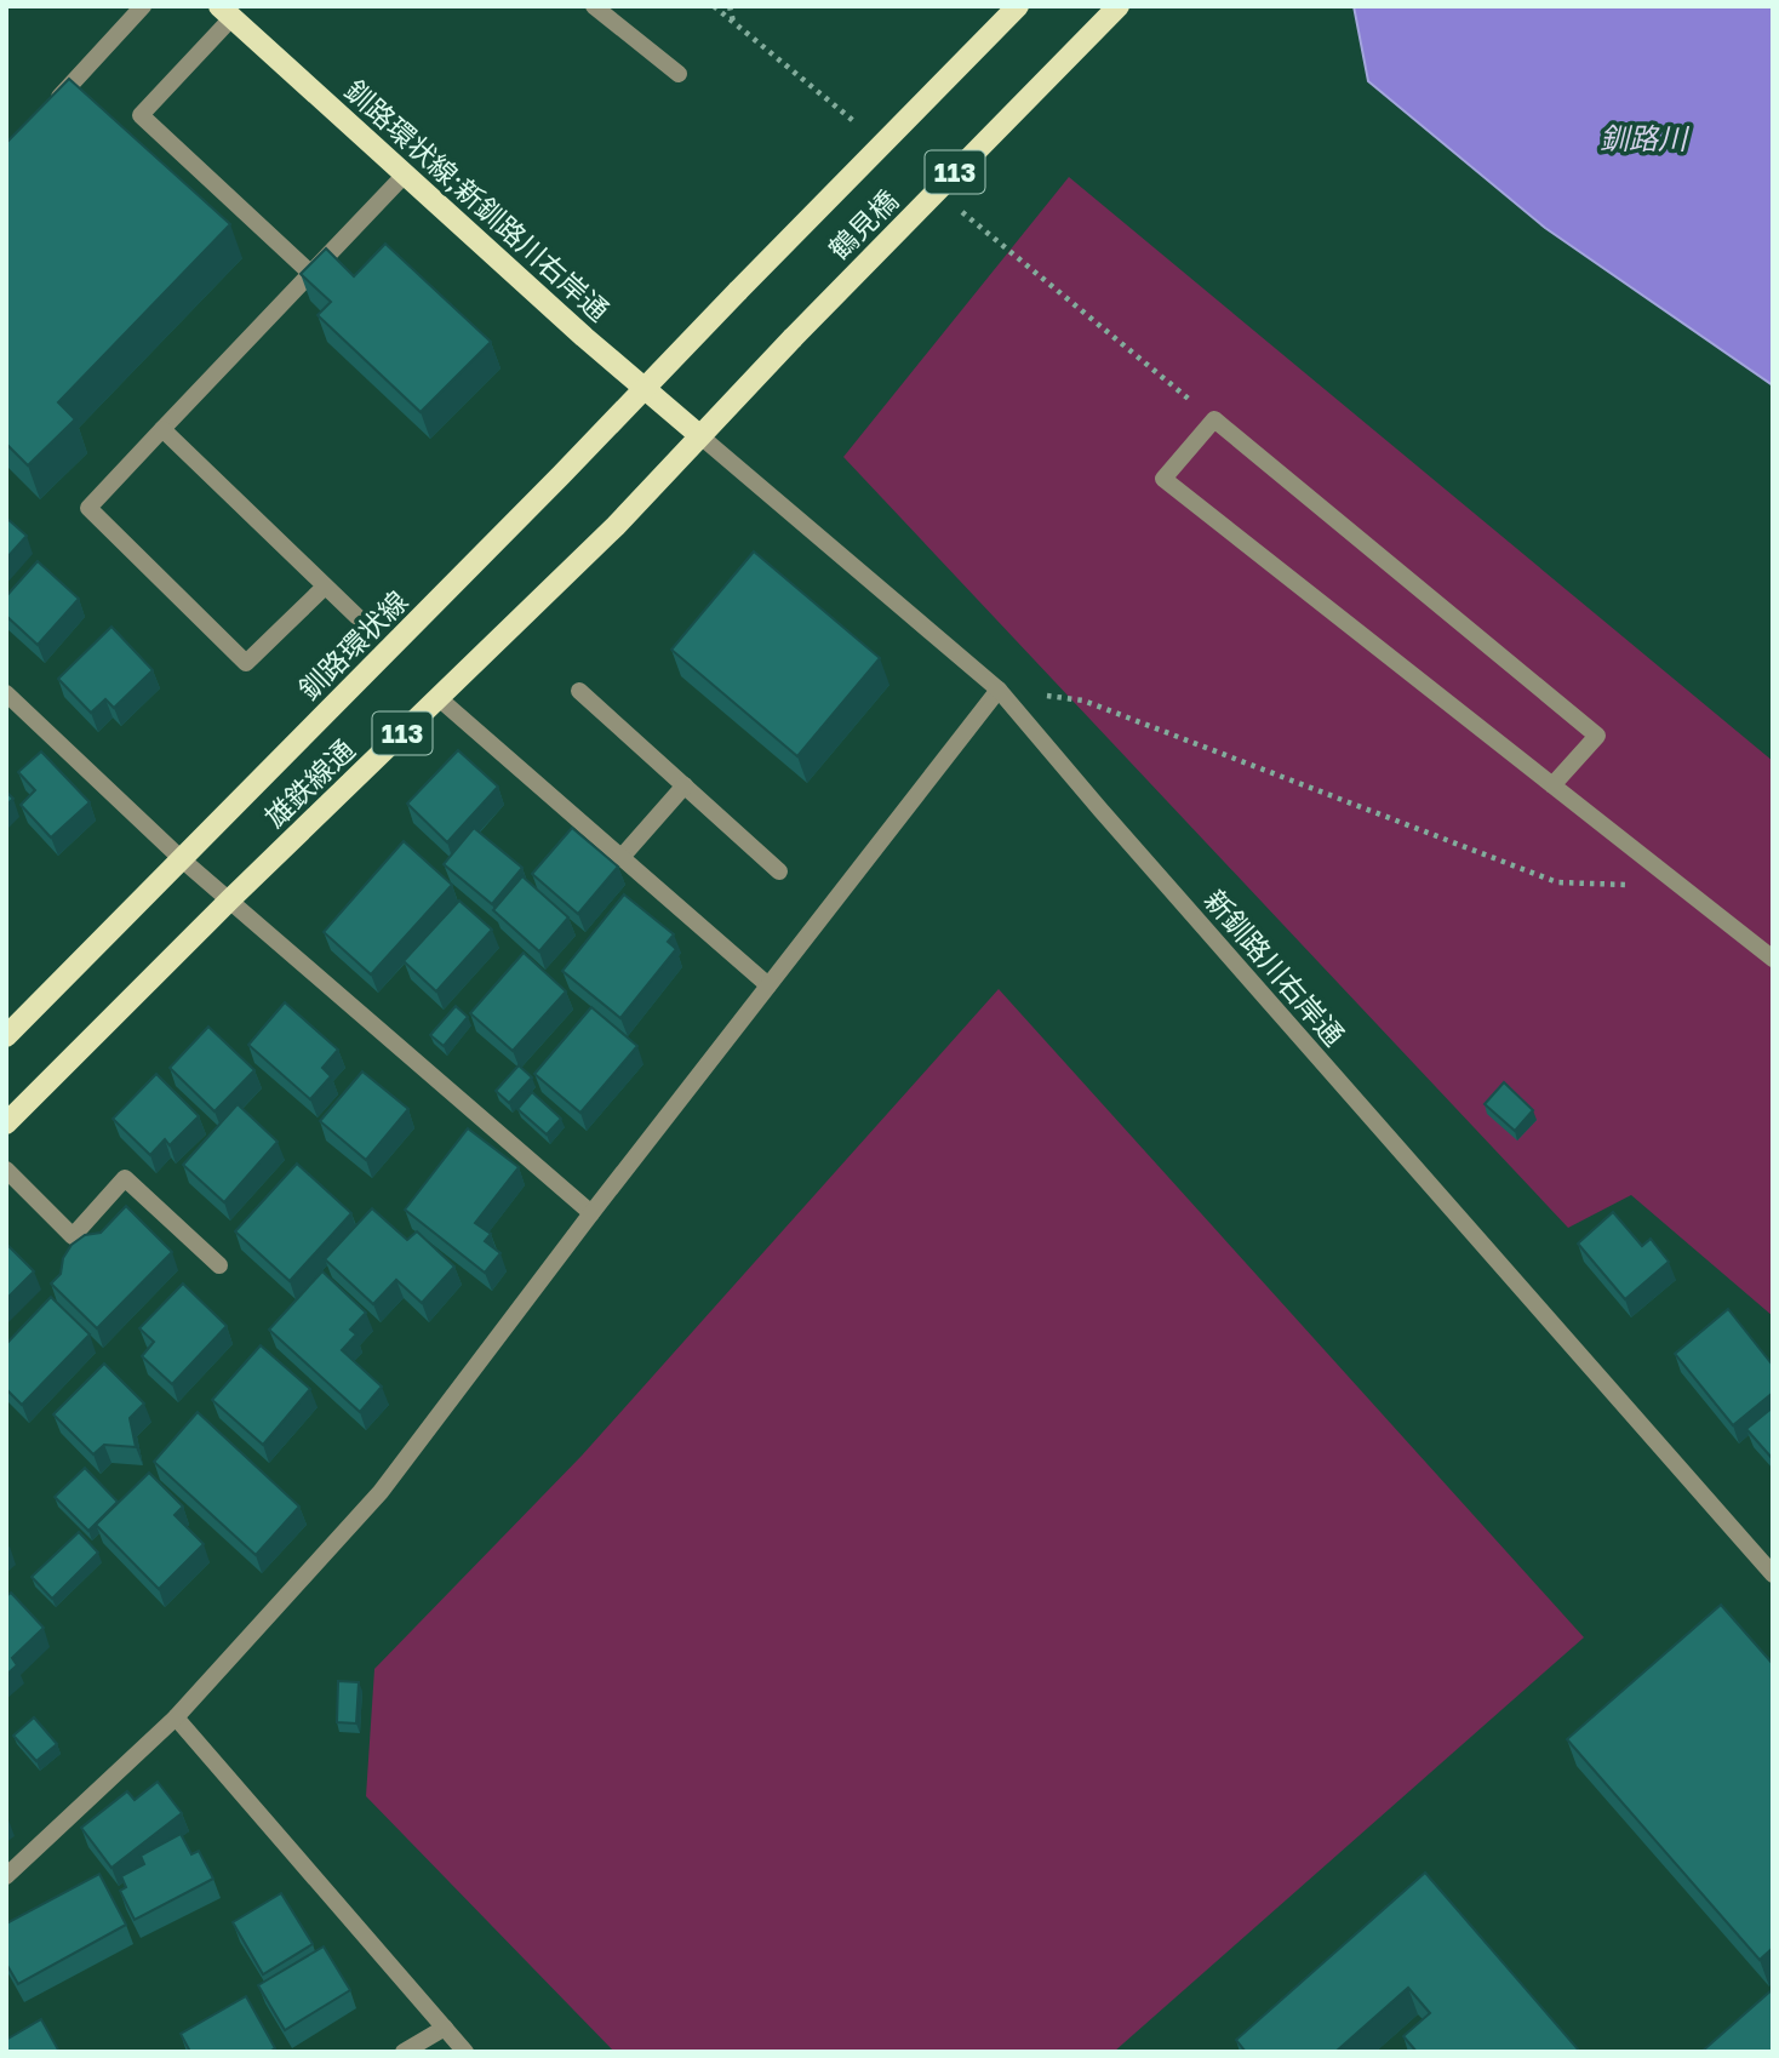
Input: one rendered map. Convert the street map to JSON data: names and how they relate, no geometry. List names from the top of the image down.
{
  "streets": {
    "main road": [
      "113",
      "釧路環状線;新釧路川右岸通",
      "鶴見橋",
      "釧路環状線",
      "雄鉄線通"
    ],
    "street": ["新釧路川右岸通"]
  },
  "crossings": [
    ["釧路環状線;新釧路川右岸通", "釧路環状線"],
    ["釧路環状線;新釧路川右岸通", "雄鉄線通"],
    ["釧路環状線;新釧路川右岸通", "新釧路川右岸通"],
    ["鶴見橋", "釧路環状線"],
    ["鶴見橋", "雄鉄線通"],
    ["雄鉄線通", "新釧路川右岸通"]
  ],
  "water": ["釧路川"]
}
